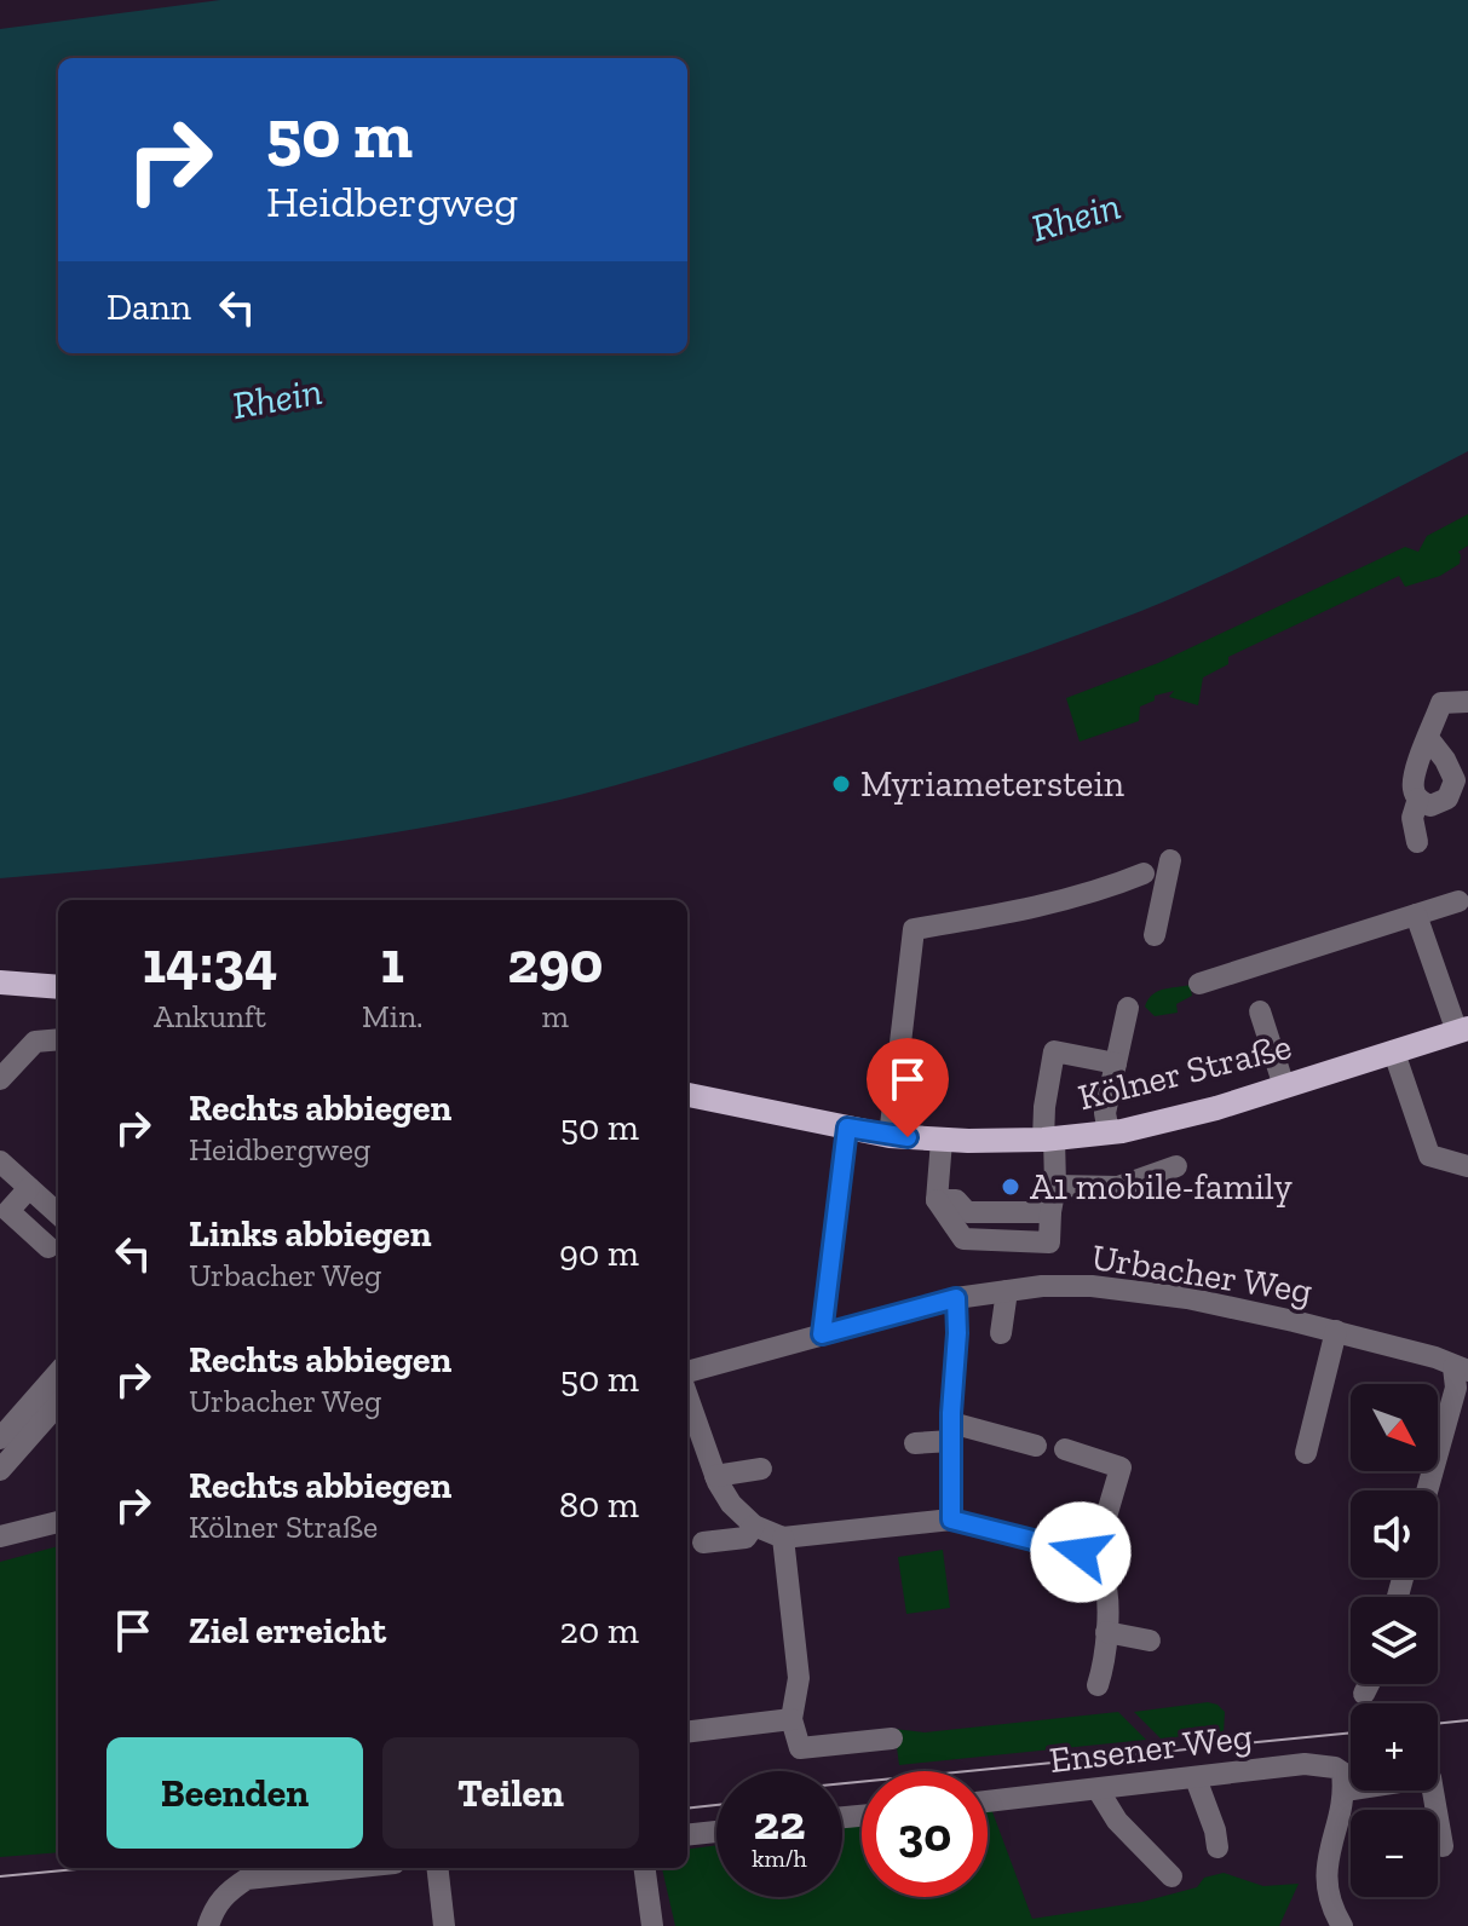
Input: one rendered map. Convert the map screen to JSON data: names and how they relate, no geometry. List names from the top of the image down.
{
  "streets": {
    "main road": ["Kölner Straße"],
    "street": ["Urbacher Weg", "Ensener Weg"]
  },
  "water": ["Rhein"],
  "places": ["Myriameterstein", "A1 mobile-family"],
  "north": "bottom right",
  "page": {
    "turn": ["50 m", "Heidbergweg"],
    "then": "Dann",
    "eta": [
      "14:34",
      "Ankunft",
      "1",
      "Min.",
      "290",
      "m"
    ],
    "list": [
      {
        "name": "Rechts abbiegen",
        "note": "Heidbergweg",
        "value": "50 m"
      },
      {
        "name": "Links abbiegen",
        "note": "Urbacher Weg",
        "value": "90 m"
      },
      {
        "name": "Rechts abbiegen",
        "note": "Urbacher Weg",
        "value": "50 m"
      },
      {
        "name": "Rechts abbiegen",
        "note": "Kölner Straße",
        "value": "80 m"
      },
      {
        "name": "Ziel erreicht",
        "value": "20 m"
      }
    ],
    "map_buttons": ["+", "−"],
    "buttons": ["Beenden", "Teilen"],
    "speed": "22 km/h",
    "limit": "30"
  }
}
